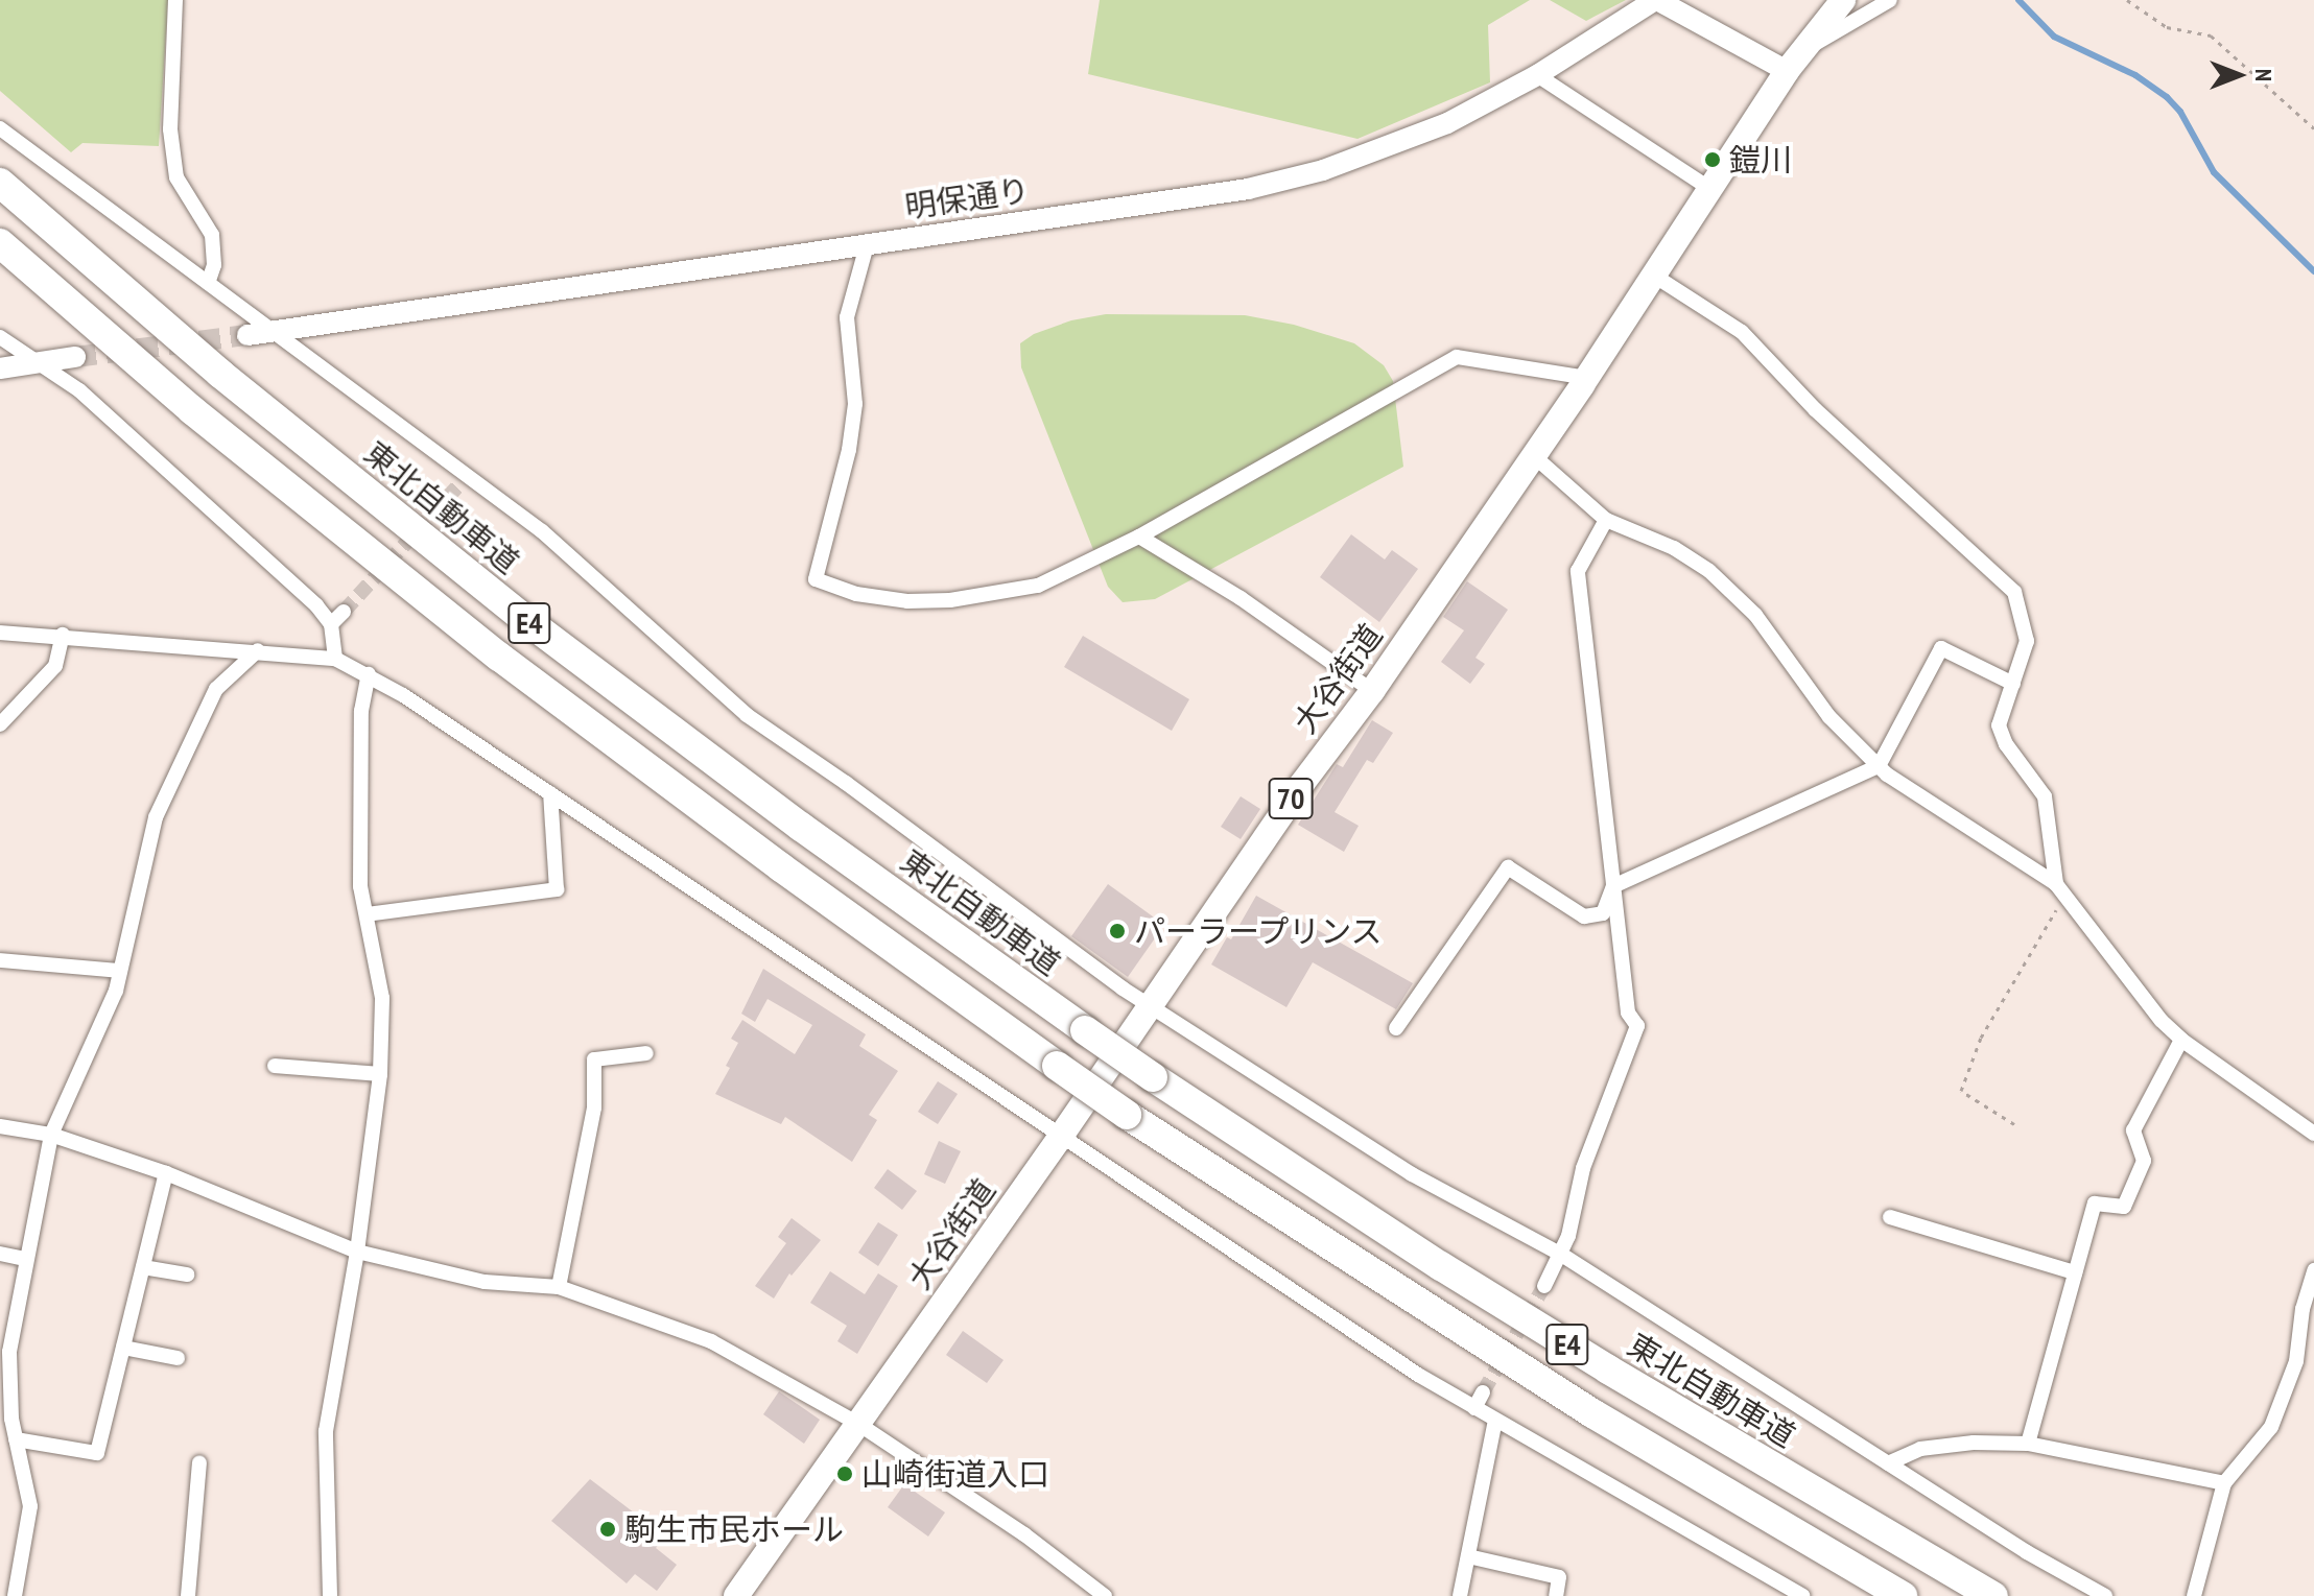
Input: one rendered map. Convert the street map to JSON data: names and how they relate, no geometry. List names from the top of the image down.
{
  "streets": {
    "highway": ["東北自動車道", "E4"],
    "main road": ["大谷街道", "70"],
    "street": ["明保通り"]
  },
  "places": [
    "鎧川",
    "パーラープリンス",
    "山崎街道入口",
    "駒生市民ホール"
  ],
  "north": "right"
}
